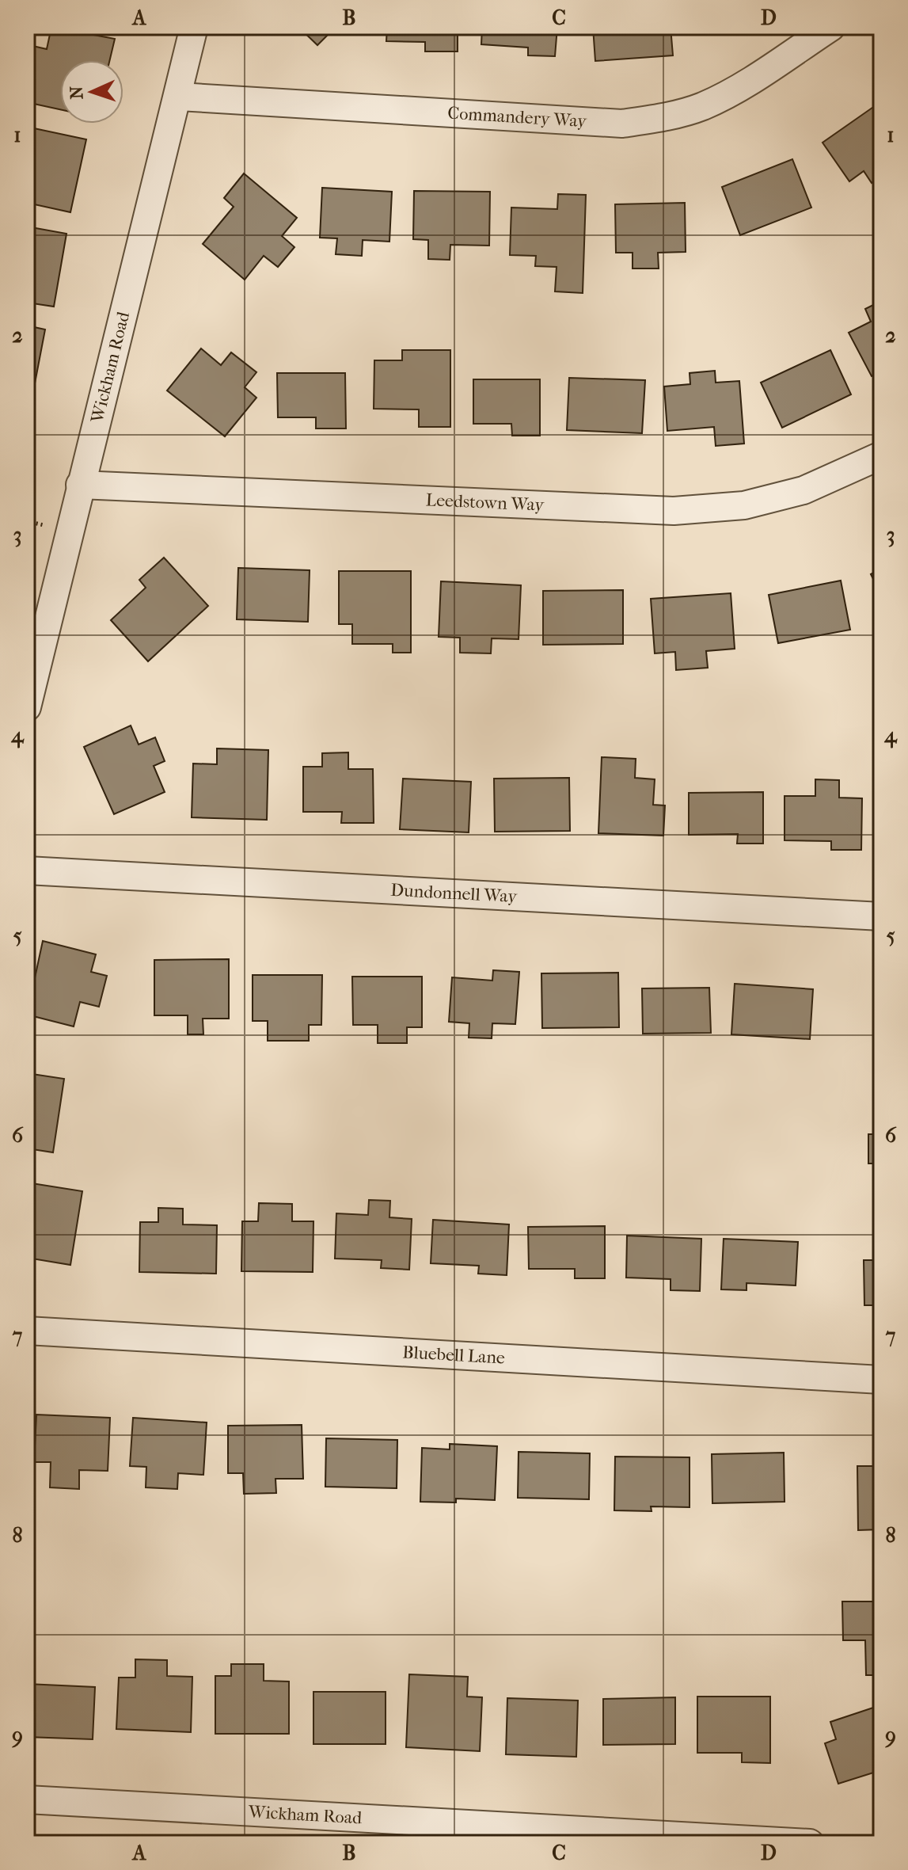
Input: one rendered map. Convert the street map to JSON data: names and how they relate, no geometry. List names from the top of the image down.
{
  "streets": {
    "street": [
      "Commandery Way",
      "Wickham Road",
      "Leedstown Way",
      "Dundonnell Way",
      "Bluebell Lane"
    ]
  },
  "crossings": [
    ["Commandery Way", "Wickham Road"],
    ["Wickham Road", "Leedstown Way"]
  ],
  "north": "left",
  "grid": {
    "columns": [
      "A",
      "B",
      "C",
      "D"
    ],
    "rows": [
      "1",
      "2",
      "3",
      "4",
      "5",
      "6",
      "7",
      "8",
      "9"
    ]
  }
}
